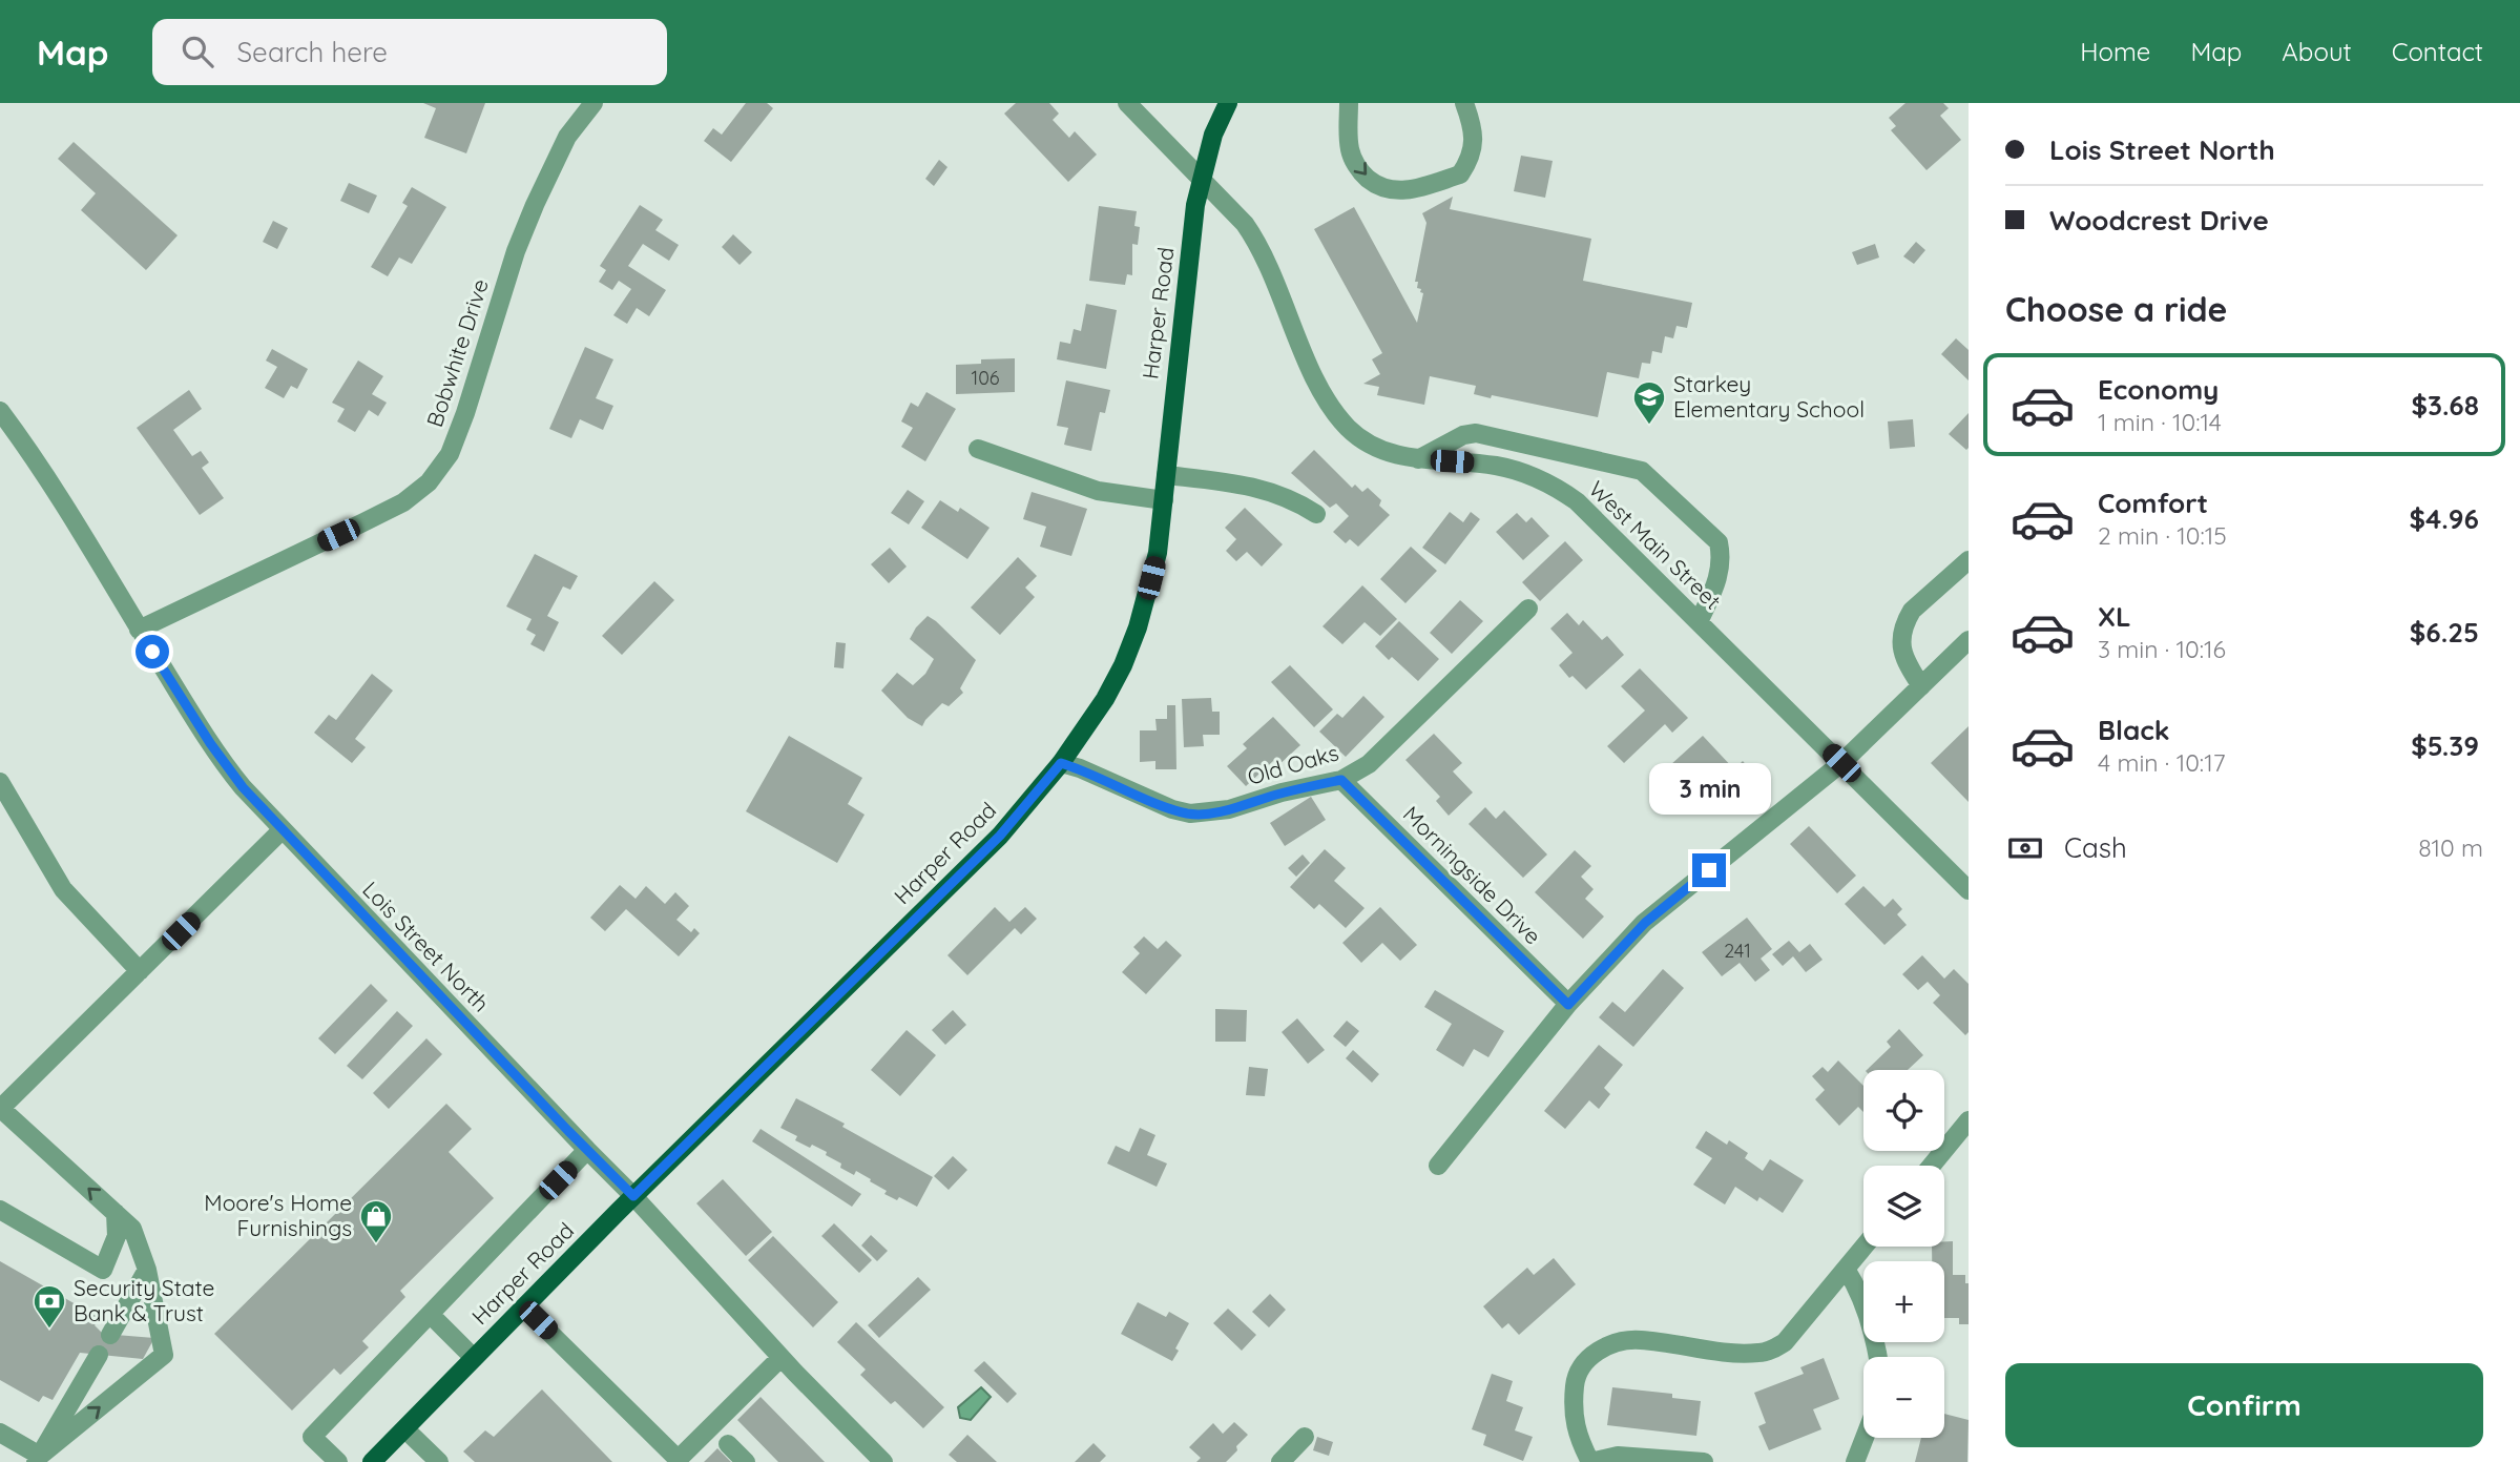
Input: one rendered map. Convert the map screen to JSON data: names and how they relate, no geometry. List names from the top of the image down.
{
  "streets": {
    "main road": ["Harper Road"],
    "street": [
      "Bobwhite Drive",
      "West Main Street",
      "Old Oaks",
      "Morningside Drive",
      "Lois Street North"
    ]
  },
  "crossings": [
    ["Harper Road", "West Main Street"],
    ["Harper Road", "Old Oaks"],
    ["Harper Road", "Lois Street North"],
    ["Bobwhite Drive", "Lois Street North"],
    ["Old Oaks", "Morningside Drive"]
  ],
  "places": {
    "school or university": ["Starkey Elementary School"],
    "shop": ["Moore's Home Furnishings"],
    "bank": ["Security State Bank & Trust"]
  },
  "house_numbers": ["106", "241"],
  "page": {
    "header": "Map",
    "search": "Search here",
    "nav": [
      "Home",
      "Map",
      "About",
      "Contact"
    ],
    "banner": ["Lois Street North", "Woodcrest Drive"],
    "heading": "Choose a ride",
    "list": [
      {
        "name": "Economy",
        "note": "1 min · 10:14",
        "value": "$3.68"
      },
      {
        "name": "Comfort",
        "note": "2 min · 10:15",
        "value": "$4.96"
      },
      {
        "name": "XL",
        "note": "3 min · 10:16",
        "value": "$6.25"
      },
      {
        "name": "Black",
        "note": "4 min · 10:17",
        "value": "$5.39"
      }
    ],
    "bubble": "3 min",
    "pay": ["Cash", "810 m"],
    "map_buttons": ["+", "−"],
    "buttons": "Confirm"
  }
}
